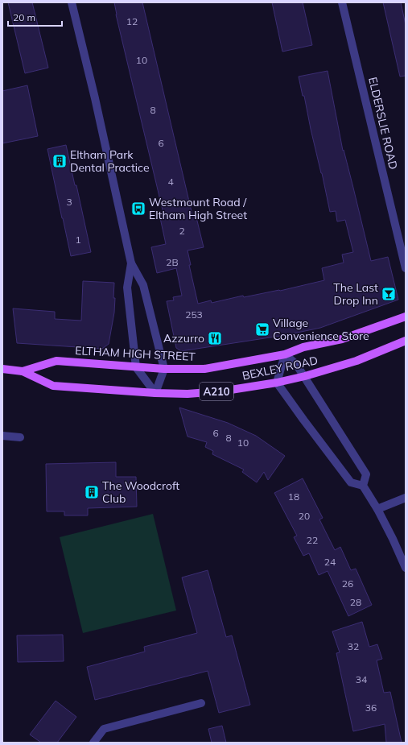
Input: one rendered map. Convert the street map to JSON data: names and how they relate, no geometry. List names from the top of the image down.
{
  "streets": {
    "main road": ["ELTHAM HIGH STREET", "BEXLEY ROAD", "A210"],
    "street": ["ELDERSLIE ROAD"]
  },
  "crossings": [
    ["ELTHAM HIGH STREET", "BEXLEY ROAD"]
  ],
  "places": {
    "building": ["Eltham Park Dental Practice", "The Woodcroft Club"],
    "bus stop": ["Westmount Road / Eltham High Street"],
    "bar": ["The Last Drop Inn"],
    "supermarket": ["Village Convenience Store"],
    "restaurant": ["Azzurro"]
  },
  "house_numbers": [
    "12",
    "10",
    "8",
    "6",
    "4",
    "3",
    "2",
    "1",
    "2B",
    "253",
    "6",
    "8",
    "10",
    "18",
    "20",
    "22",
    "24",
    "26",
    "28",
    "32",
    "34",
    "36"
  ],
  "scale_bar": "20 m"
}
